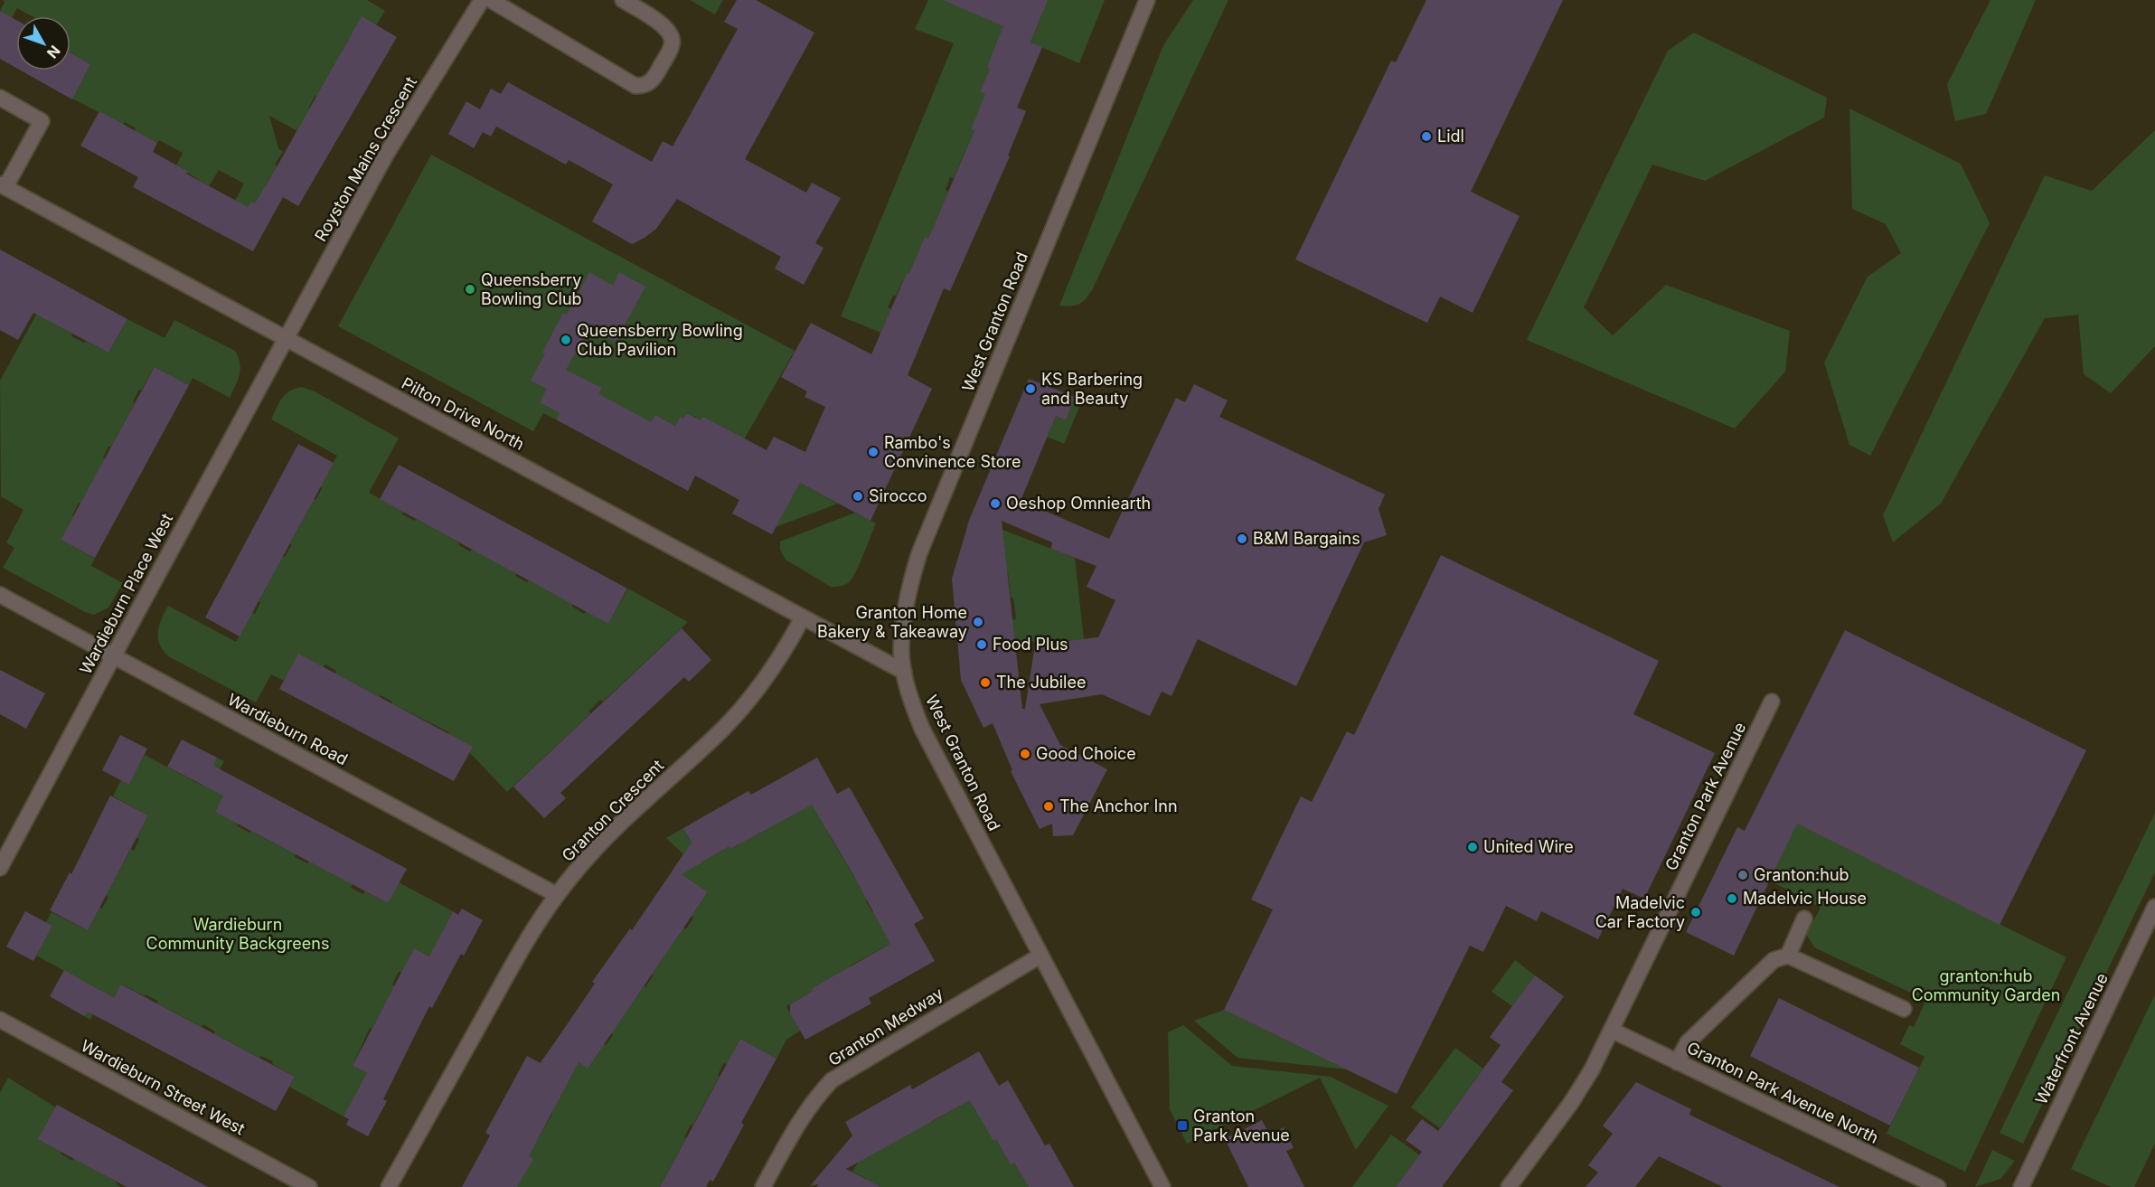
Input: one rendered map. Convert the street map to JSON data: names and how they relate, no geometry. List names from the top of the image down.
{
  "streets": {
    "street": [
      "Royston Mains Crescent",
      "West Granton Road",
      "Pilton Drive North",
      "Wardieburn Place West",
      "Wardieburn Road",
      "Granton Park Avenue",
      "Granton Crescent",
      "Granton Medway",
      "Waterfront Avenue",
      "Wardieburn Street West",
      "Granton Park Avenue North"
    ]
  },
  "crossings": [
    ["Royston Mains Crescent", "Pilton Drive North"],
    ["Royston Mains Crescent", "Wardieburn Place West"],
    ["West Granton Road", "Pilton Drive North"],
    ["West Granton Road", "Granton Medway"],
    ["Pilton Drive North", "Wardieburn Place West"],
    ["Pilton Drive North", "Granton Crescent"],
    ["Wardieburn Place West", "Wardieburn Road"],
    ["Wardieburn Road", "Granton Crescent"],
    ["Granton Park Avenue", "Granton Park Avenue North"]
  ],
  "parks": ["Wardieburn Community Backgreens", "granton:hub Community Garden"],
  "places": {
    "other": [
      "Lidl",
      "Queensberry Bowling Club",
      "Queensberry Bowling Club Pavilion",
      "KS Barbering and Beauty",
      "Rambo's Convinence Store",
      "Sirocco",
      "Oeshop Omniearth",
      "B&M Bargains",
      "Granton Home Bakery & Takeaway",
      "Food Plus",
      "The Jubilee",
      "Good Choice",
      "The Anchor Inn",
      "United Wire",
      "Granton:hub",
      "Madelvic House",
      "Madelvic Car Factory"
    ],
    "transit": ["Granton Park Avenue"]
  },
  "north": "bottom right"
}
